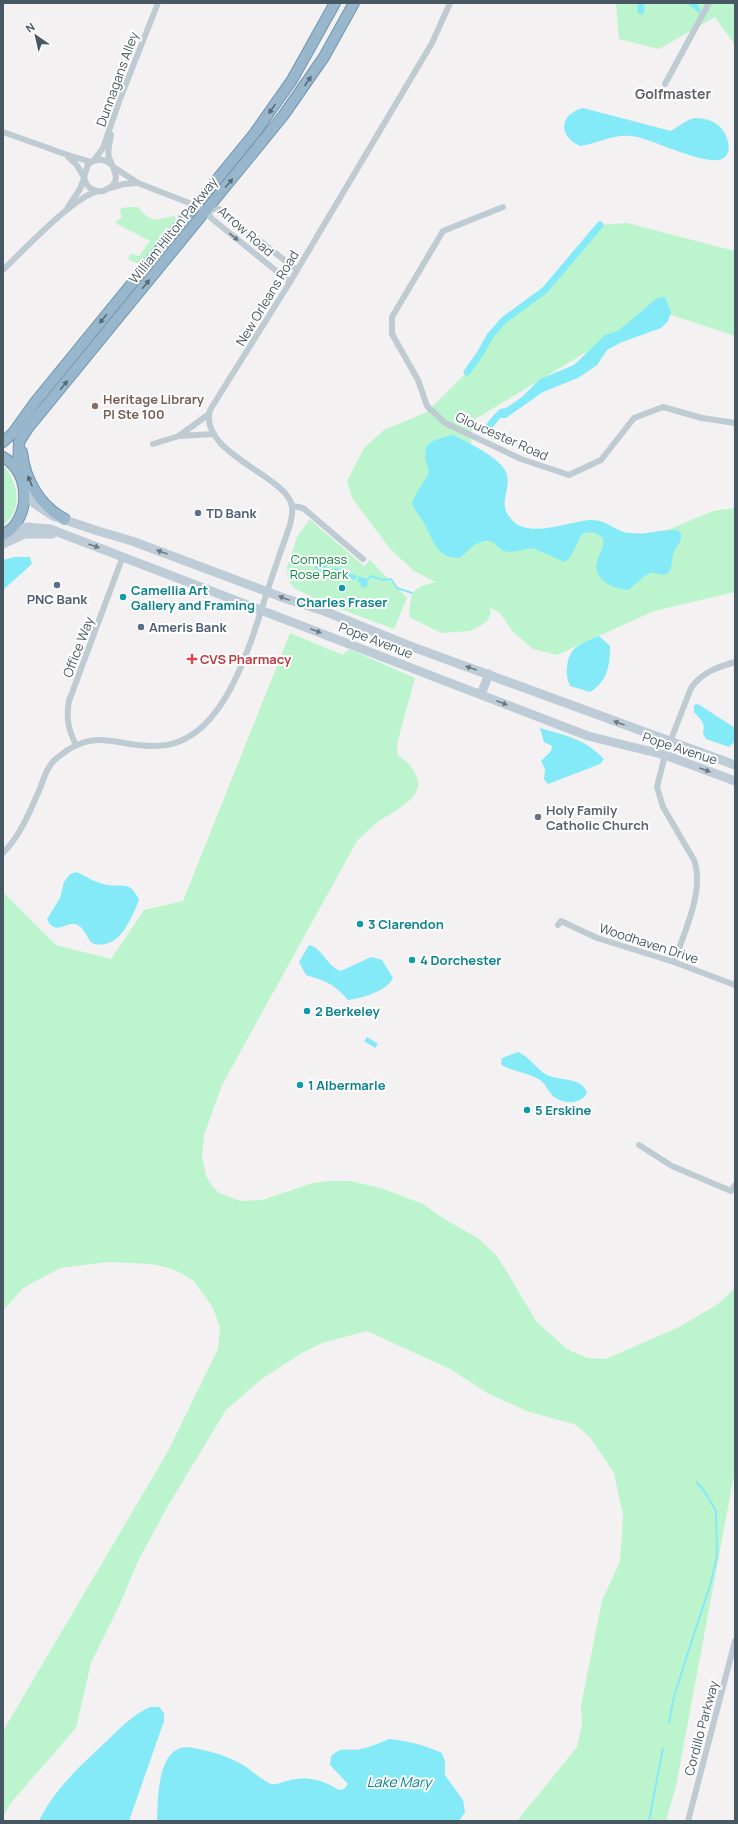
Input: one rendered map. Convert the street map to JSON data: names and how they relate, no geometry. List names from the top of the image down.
{
  "streets": {
    "highway": ["William Hilton Parkway"],
    "main road": ["Pope Avenue"],
    "street": [
      "Dunnagans Alley",
      "Arrow Road",
      "New Orleans Road",
      "Gloucester Road",
      "Office Way",
      "Woodhaven Drive",
      "Cordillo Parkway"
    ]
  },
  "crossings": [
    ["Dunnagans Alley", "Arrow Road"],
    ["William Hilton Parkway", "Arrow Road"],
    ["Arrow Road", "New Orleans Road"],
    ["Pope Avenue", "Office Way"]
  ],
  "districts": ["Golfmaster"],
  "water": ["Lake Mary"],
  "parks": ["Compass Rose Park"],
  "places": {
    "other": [
      "Heritage Library Pl Ste 100",
      "TD Bank",
      "PNC Bank",
      "Charles Fraser",
      "Camellia Art Gallery and Framing",
      "Ameris Bank",
      "Holy Family Catholic Church",
      "3 Clarendon",
      "4 Dorchester",
      "2 Berkeley",
      "1 Albermarle",
      "5 Erskine"
    ],
    "health": ["CVS Pharmacy"]
  },
  "north": "top left"
}
